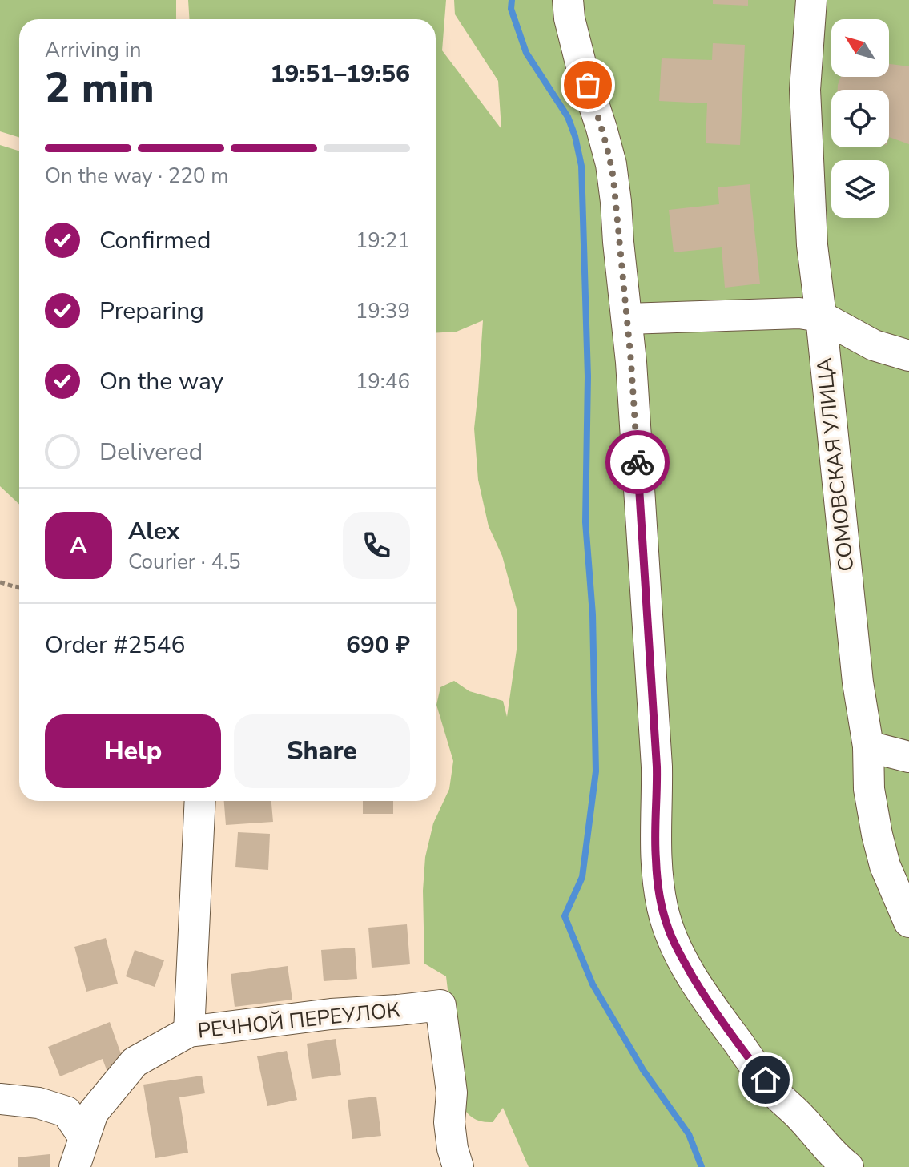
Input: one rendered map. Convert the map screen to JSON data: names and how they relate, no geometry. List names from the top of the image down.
{
  "streets": {
    "street": ["СОМОВСКАЯ УЛИЦА", "РЕЧНОЙ ПЕРЕУЛОК"]
  },
  "north": "top left",
  "page": {
    "heading": ["2 min", "Arriving in", "19:51–19:56"],
    "panel": [
      "Alex",
      "Courier · 4.5",
      "Order #2546",
      "690 ₽"
    ],
    "bar": "On the way · 220 m",
    "list": [
      ["Confirmed", "19:21"],
      ["Preparing", "19:39"],
      ["On the way", "19:46"],
      "Delivered"
    ],
    "round": "A",
    "buttons": ["Help", "Share"]
  }
}
